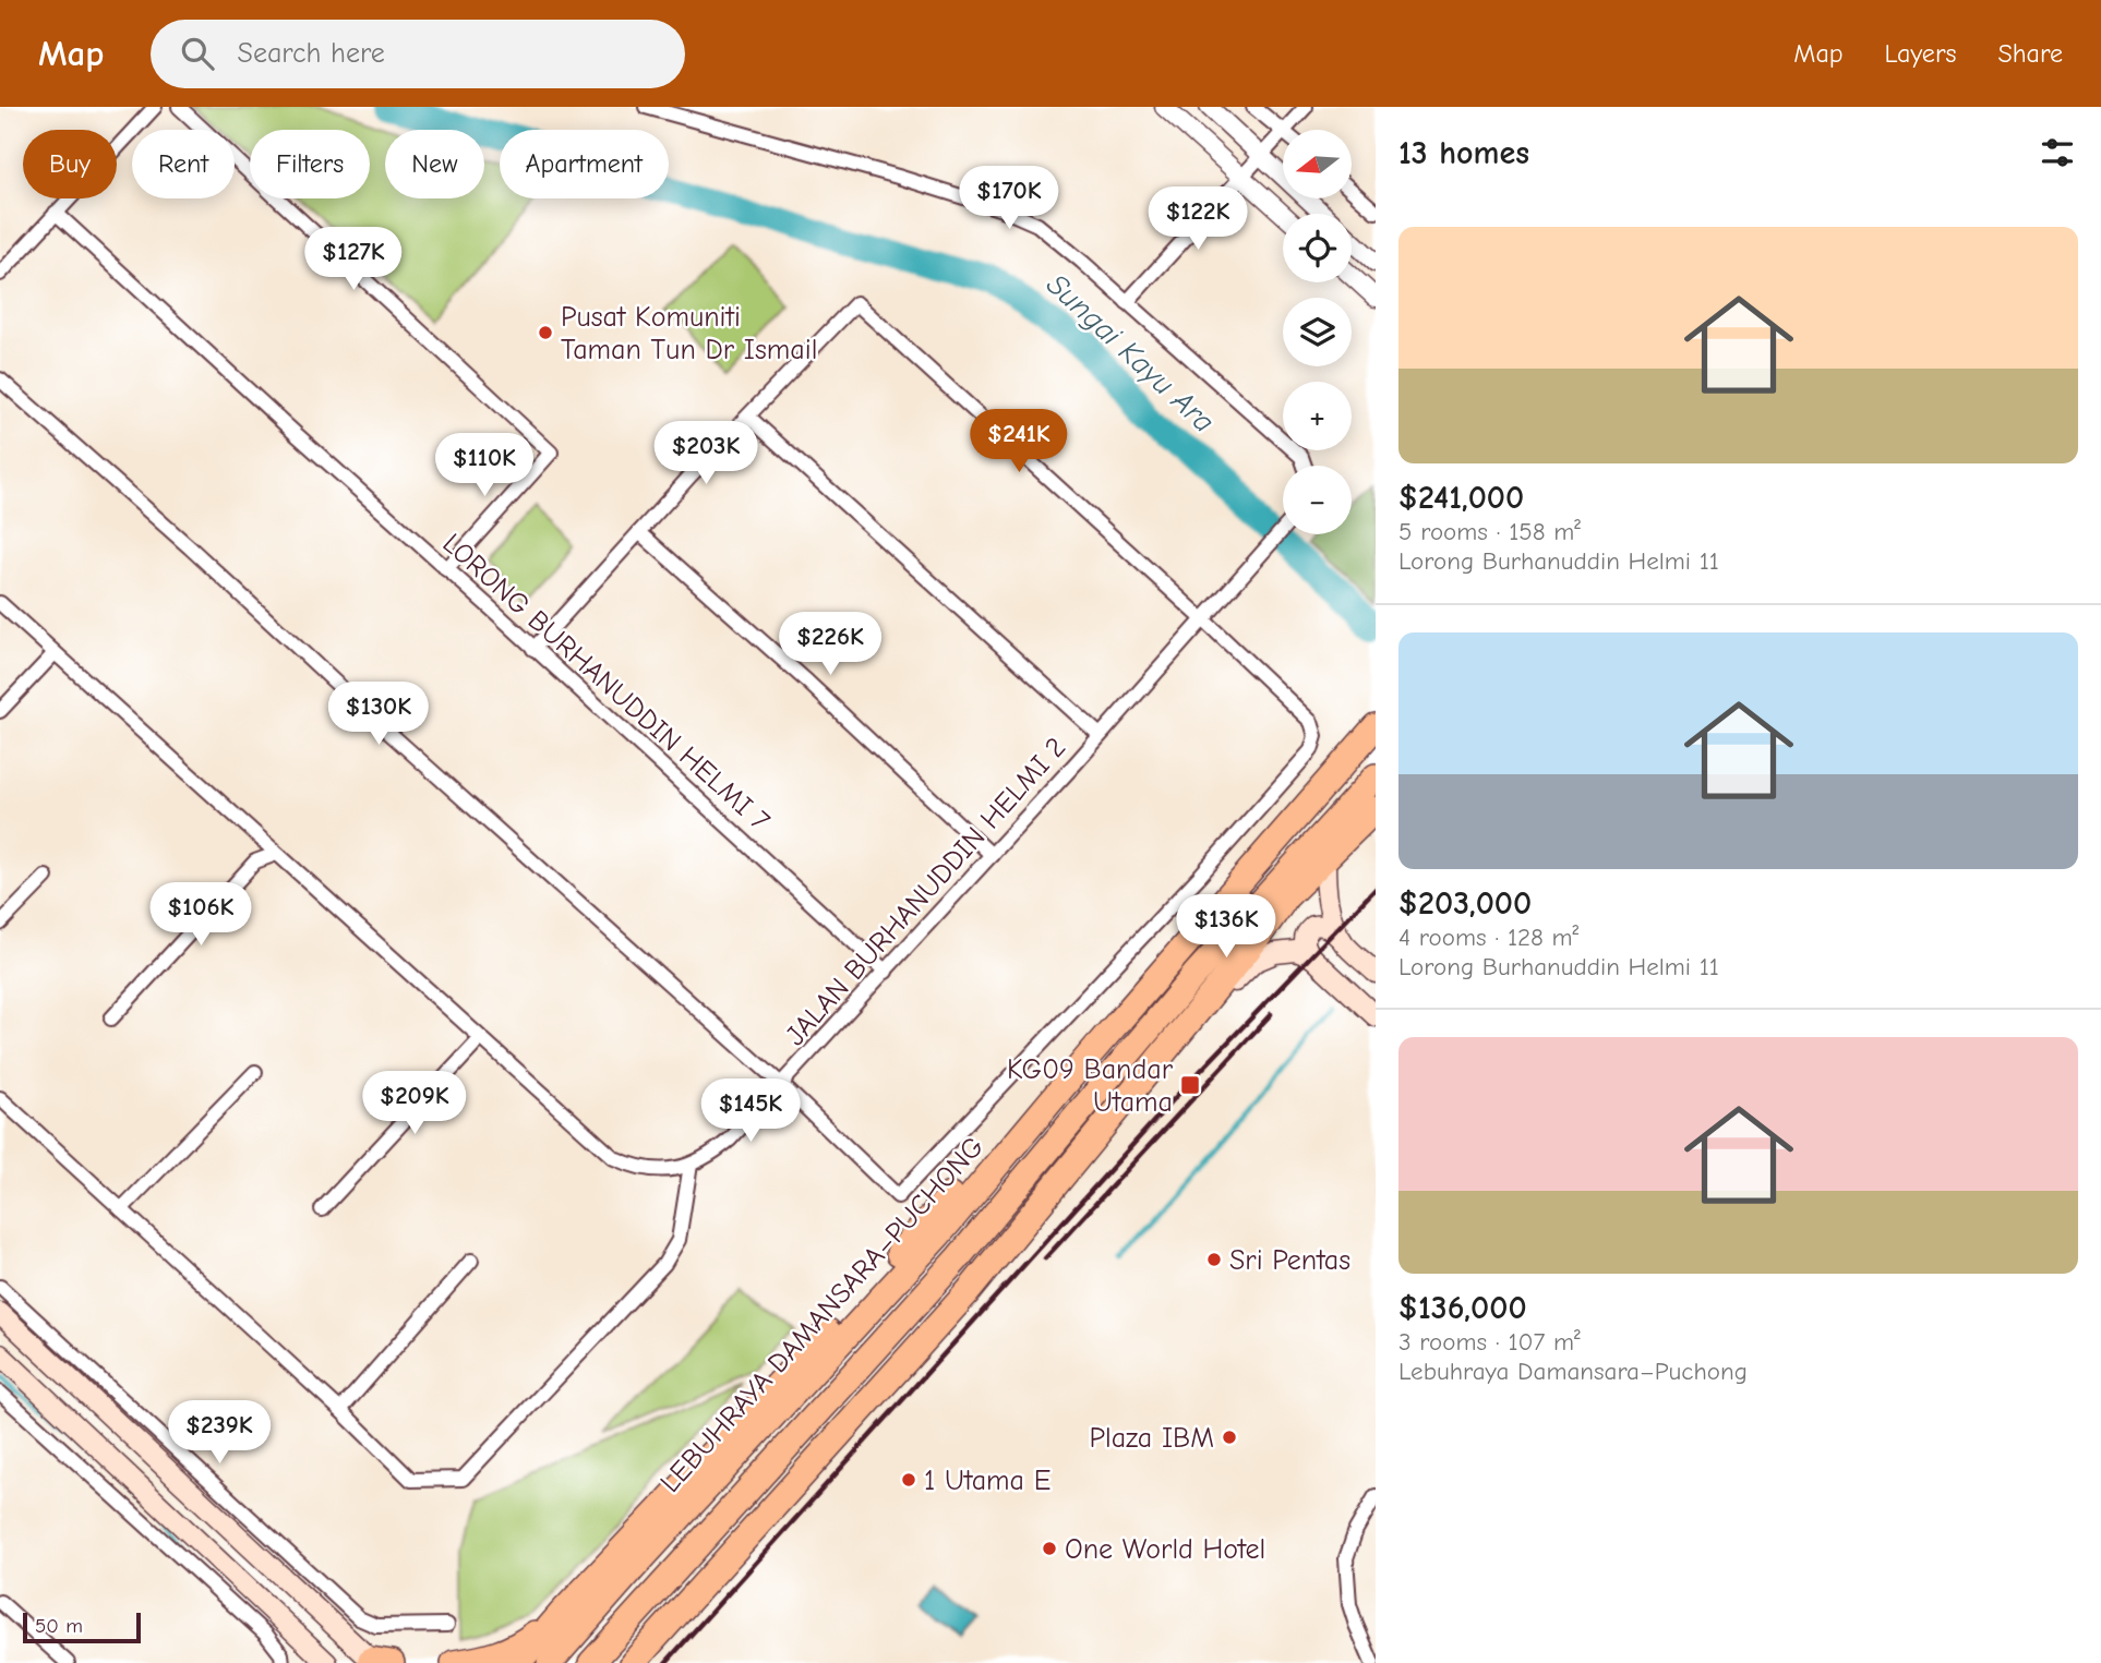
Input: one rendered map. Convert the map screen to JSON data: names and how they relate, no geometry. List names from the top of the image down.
{
  "streets": {
    "highway": ["LEBUHRAYA DAMANSARA–PUCHONG"],
    "street": ["LORONG BURHANUDDIN HELMI 7", "JALAN BURHANUDDIN HELMI 2"]
  },
  "crossings": [
    ["LORONG BURHANUDDIN HELMI 7", "JALAN BURHANUDDIN HELMI 2"]
  ],
  "water": ["Sungai Kayu Ara"],
  "places": {
    "other": [
      "Pusat Komuniti Taman Tun Dr Ismail",
      "Sri Pentas",
      "Plaza IBM",
      "1 Utama E",
      "One World Hotel"
    ],
    "transit": ["KG09 Bandar Utama"]
  },
  "scale_bar": "50 m",
  "north": "left",
  "page": {
    "header": "Map",
    "search": "Search here",
    "nav": ["Map", "Layers", "Share"],
    "heading": "13 homes",
    "map_buttons": ["+", "−"],
    "chip": [
      "Buy",
      "Rent",
      "Filters",
      "New",
      "Apartment"
    ],
    "price": [
      "$170K",
      "$122K",
      "$127K",
      "$241K",
      "$203K",
      "$110K",
      "$226K",
      "$130K",
      "$106K",
      "$136K",
      "$209K",
      "$145K",
      "$239K"
    ],
    "list": [
      {
        "name": "$241,000",
        "note": "5 rooms · 158 m² · Lorong Burhanuddin Helmi 11"
      },
      {
        "name": "$203,000",
        "note": "4 rooms · 128 m² · Lorong Burhanuddin Helmi 11"
      },
      {
        "name": "$136,000",
        "note": "3 rooms · 107 m² · Lebuhraya Damansara–Puchong"
      }
    ],
    "scale": "50 m"
  }
}
